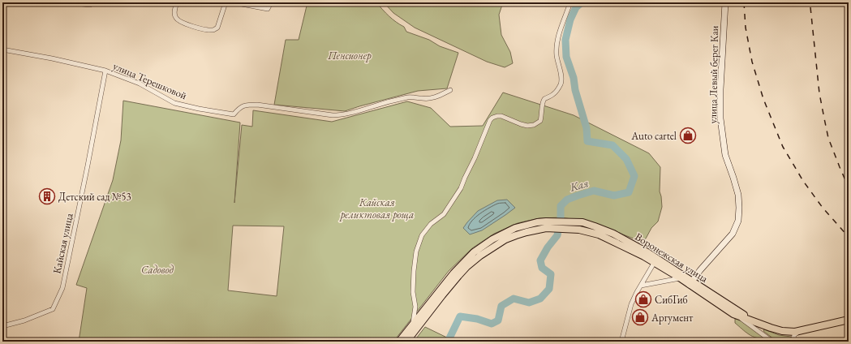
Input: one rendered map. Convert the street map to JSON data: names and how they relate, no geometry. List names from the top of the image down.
{
  "streets": {
    "main road": ["Воронежская улица"],
    "street": ["улица Левый берег Каи", "улица Терешковой", "Кайская улица"]
  },
  "crossings": [
    ["улица Левый берег Каи", "Воронежская улица"],
    ["улица Терешковой", "Кайская улица"]
  ],
  "water": ["Кая"],
  "parks": ["Пенсионер", "Кайская реликтовая роща", "Садовод"],
  "places": {
    "shop": ["Auto cartel", "СибГиб", "Аргумент"],
    "building": ["Детский сад №53"]
  }
}
